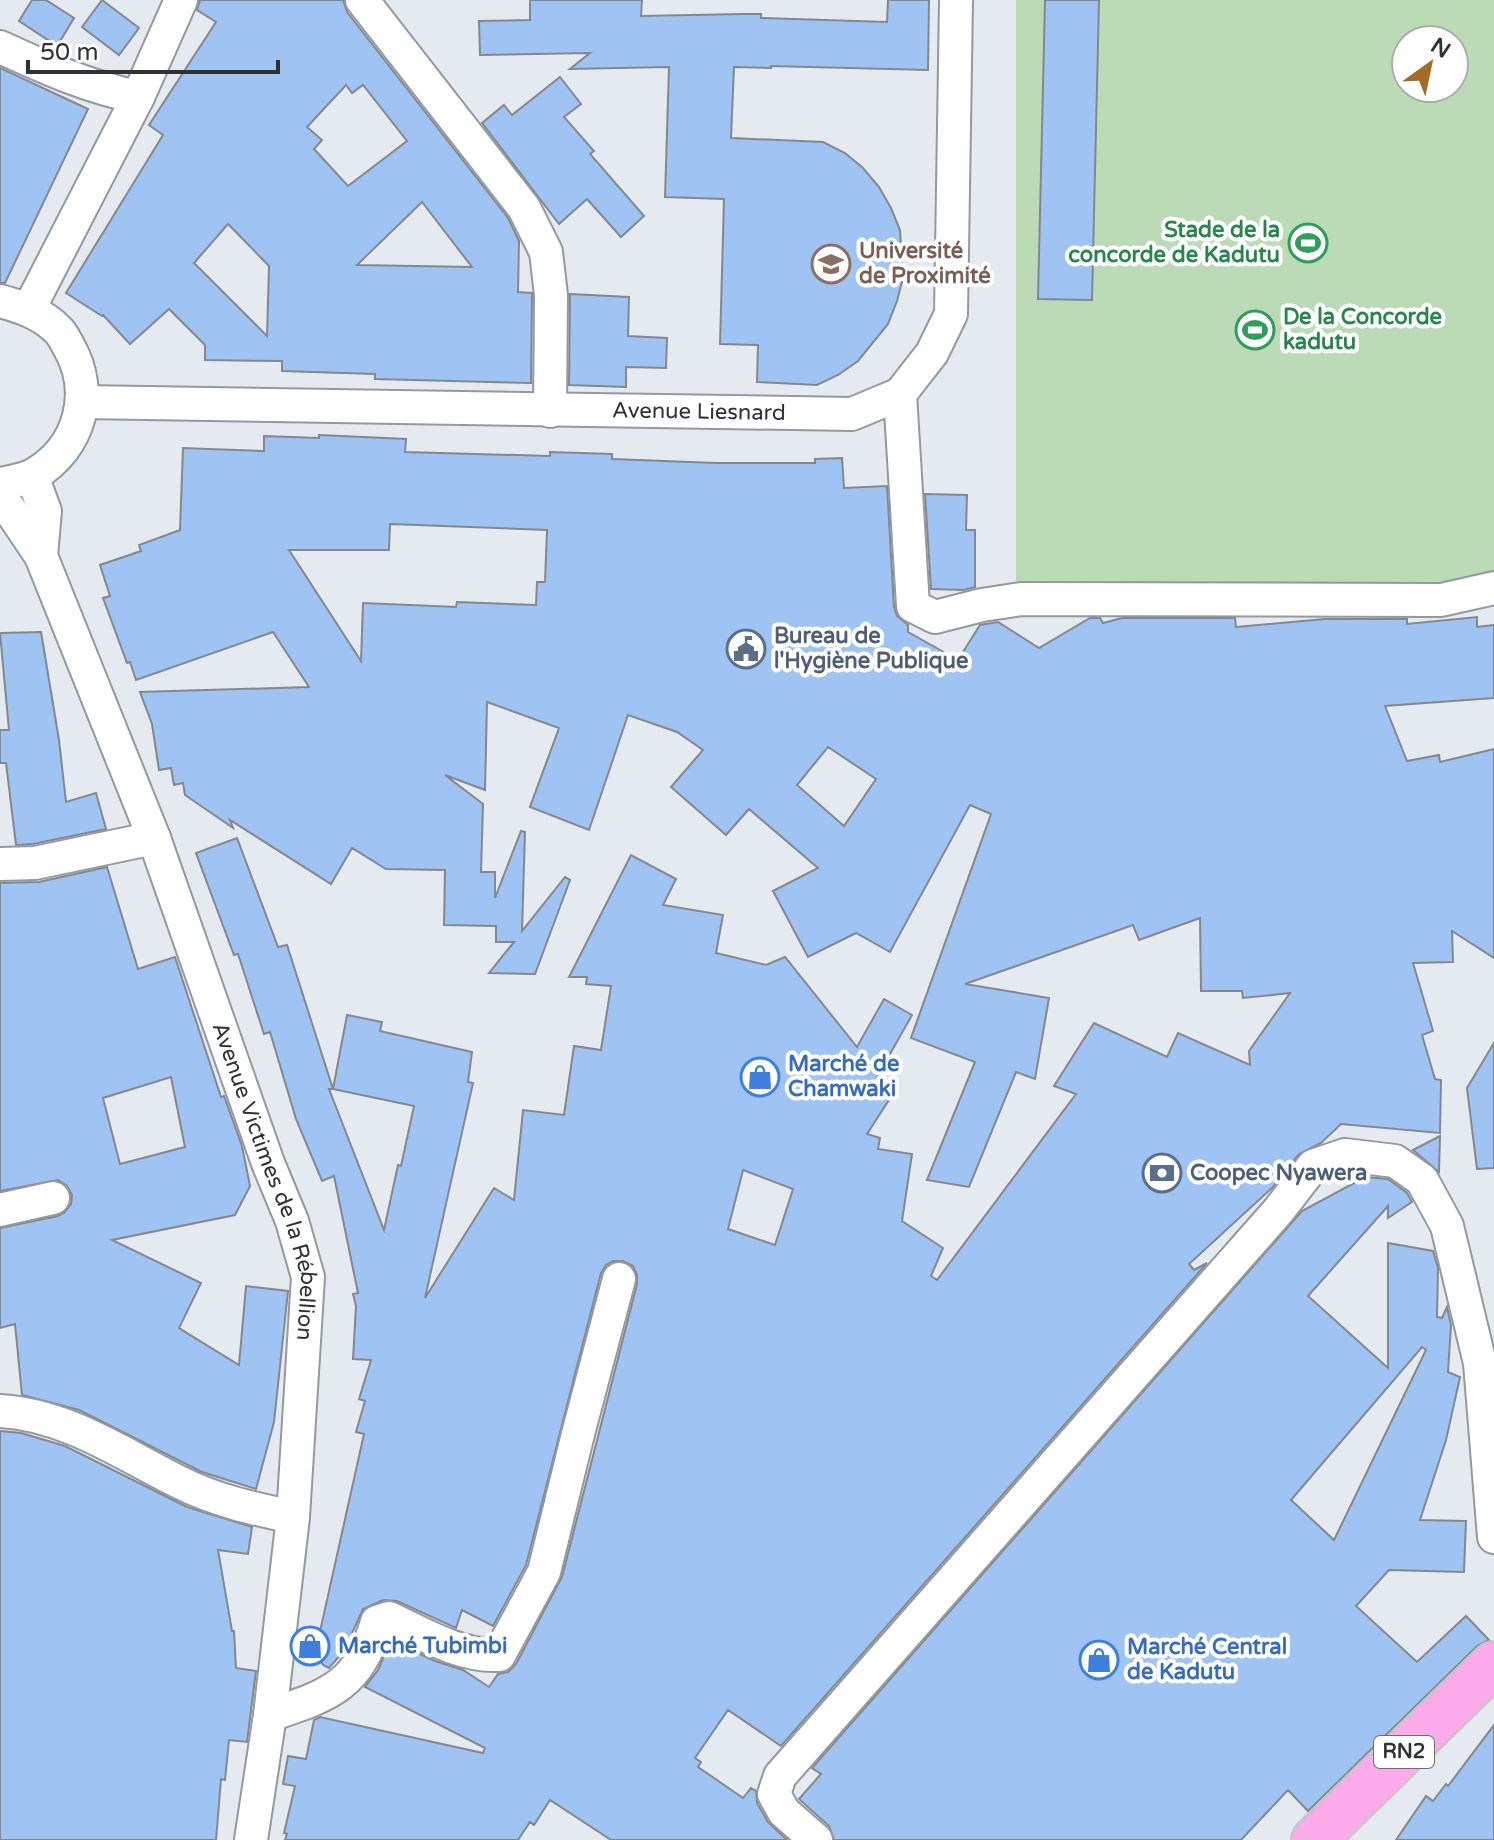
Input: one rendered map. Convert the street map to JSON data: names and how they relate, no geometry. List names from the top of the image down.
{
  "streets": {
    "highway": ["RN2"],
    "street": ["Avenue Liesnard", "Avenue Victimes de la Rébellion"]
  },
  "places": {
    "sports": ["Stade de la concorde de Kadutu", "De la Concorde kadutu"],
    "school or university": ["Université de Proximité"],
    "public building": ["Bureau de l'Hygiène Publique"],
    "shop": ["Marché de Chamwaki", "Marché Tubimbi", "Marché Central de Kadutu"],
    "bank": ["Coopec Nyawera"]
  },
  "scale_bar": "50 m",
  "north": "top right"
}
